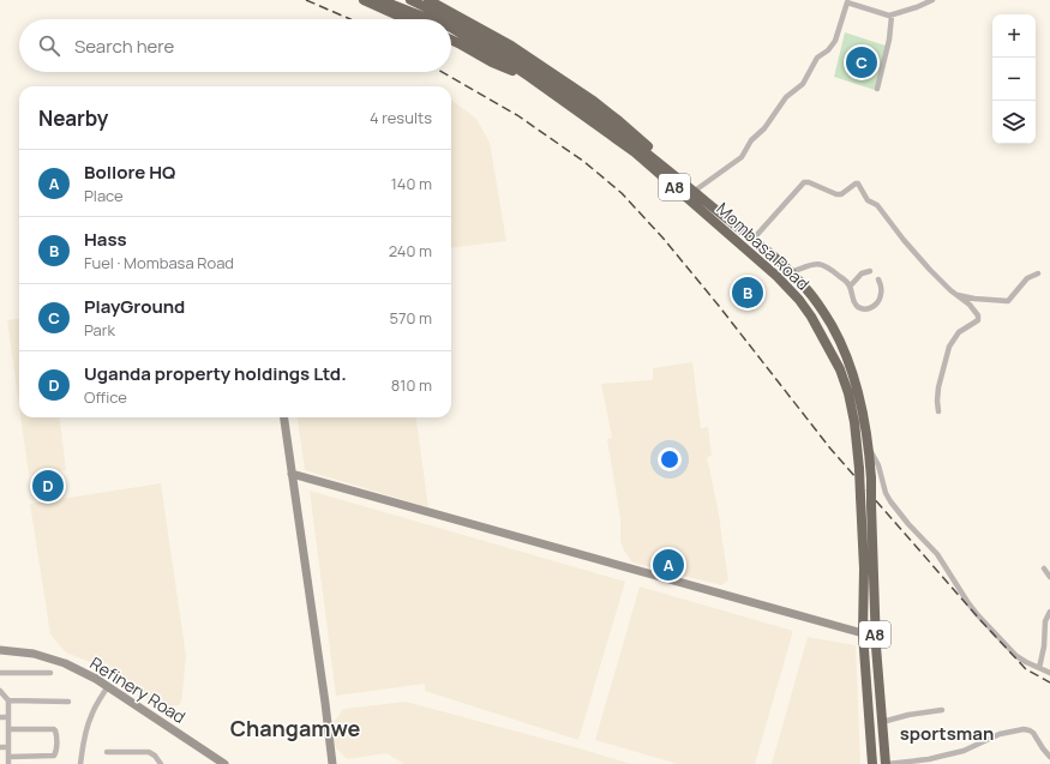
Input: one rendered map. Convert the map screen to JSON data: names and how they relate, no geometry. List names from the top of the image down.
{
  "streets": {
    "highway": ["A8", "Mombasa Road"],
    "street": ["Refinery Road"]
  },
  "districts": ["Changamwe", "sportsman"],
  "page": {
    "map_buttons": ["+", "−"],
    "search": "Search here",
    "pins": [
      "C",
      "B",
      "D",
      "A"
    ],
    "heading": ["Nearby", "4 results"],
    "list": [
      {
        "mark": "A",
        "name": "Bollore HQ",
        "note": "Place",
        "value": "140 m"
      },
      {
        "mark": "B",
        "name": "Hass",
        "note": "Fuel · Mombasa Road",
        "value": "240 m"
      },
      {
        "mark": "C",
        "name": "PlayGround",
        "note": "Park",
        "value": "570 m"
      },
      {
        "mark": "D",
        "name": "Uganda property holdings Ltd.",
        "note": "Office",
        "value": "810 m"
      }
    ]
  }
}
